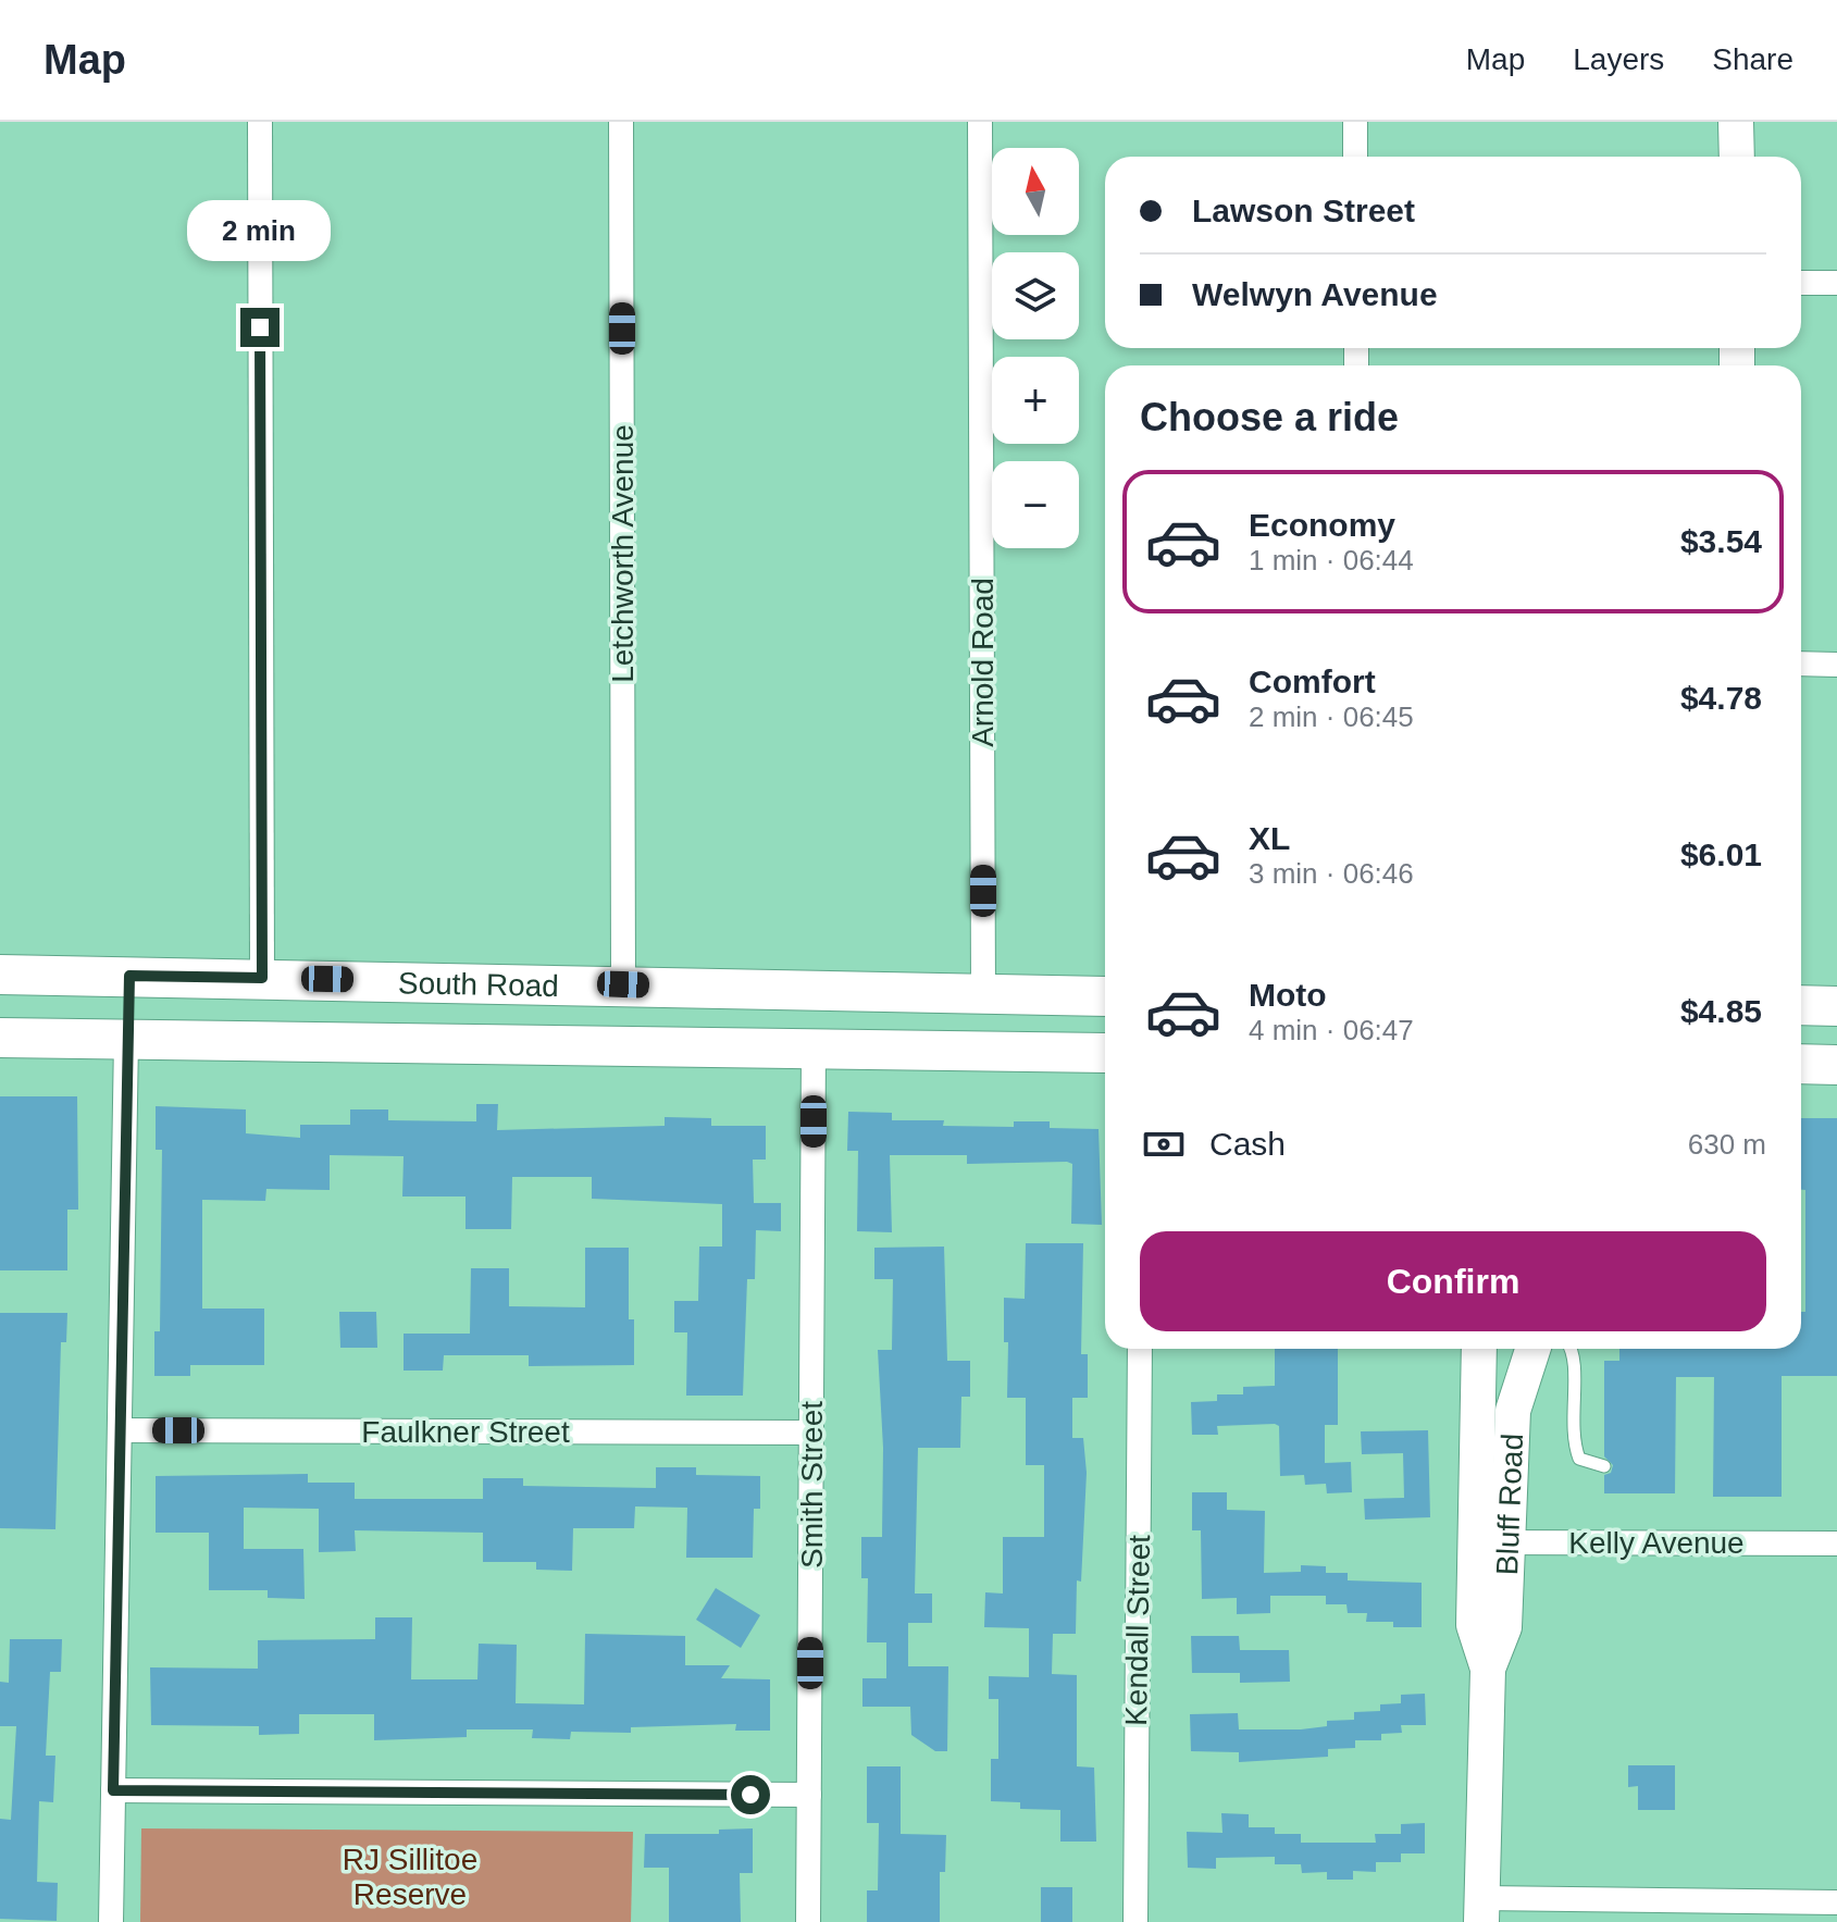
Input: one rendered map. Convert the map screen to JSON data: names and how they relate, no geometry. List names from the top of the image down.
{
  "streets": {
    "main road": ["South Road", "Bluff Road"],
    "street": [
      "Letchworth Avenue",
      "Arnold Road",
      "Faulkner Street",
      "Smith Street",
      "Kelly Avenue",
      "Kendall Street"
    ]
  },
  "crossings": [
    ["Letchworth Avenue", "South Road"],
    ["Arnold Road", "South Road"],
    ["South Road", "Smith Street"],
    ["Faulkner Street", "Smith Street"],
    ["Bluff Road", "Kelly Avenue"]
  ],
  "parks": ["RJ Sillitoe Reserve"],
  "north": "top",
  "page": {
    "header": "Map",
    "nav": ["Map", "Layers", "Share"],
    "map_buttons": ["+", "−"],
    "banner": ["Lawson Street", "Welwyn Avenue"],
    "bubble": "2 min",
    "heading": "Choose a ride",
    "list": [
      {
        "name": "Economy",
        "note": "1 min · 06:44",
        "value": "$3.54"
      },
      {
        "name": "Comfort",
        "note": "2 min · 06:45",
        "value": "$4.78"
      },
      {
        "name": "XL",
        "note": "3 min · 06:46",
        "value": "$6.01"
      },
      {
        "name": "Moto",
        "note": "4 min · 06:47",
        "value": "$4.85"
      }
    ],
    "pay": ["Cash", "630 m"],
    "buttons": "Confirm"
  }
}
